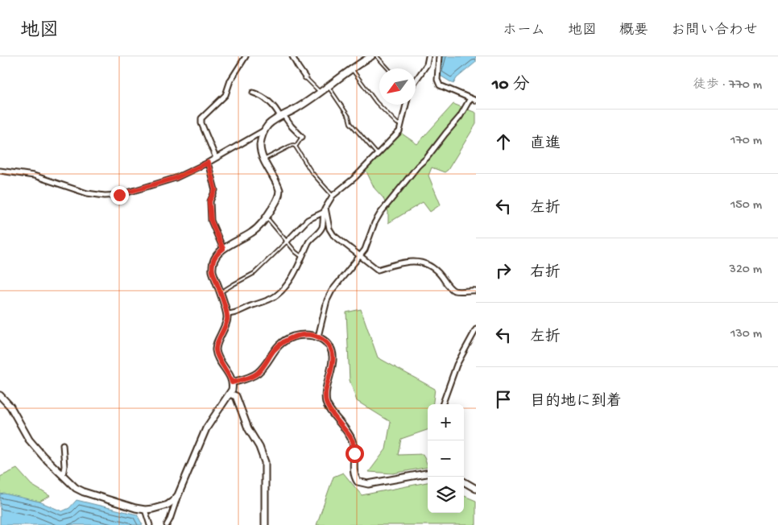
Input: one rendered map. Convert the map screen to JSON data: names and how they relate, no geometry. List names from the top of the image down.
{
  "north": "bottom left",
  "page": {
    "header": "地図",
    "nav": [
      "ホーム",
      "地図",
      "概要",
      "お問い合わせ"
    ],
    "heading": ["10 分", "徒歩 · 770 m"],
    "list": [
      ["直進", "170 m"],
      ["左折", "150 m"],
      ["右折", "320 m"],
      ["左折", "130 m"],
      "目的地に到着"
    ],
    "map_buttons": ["+", "−"]
  }
}
